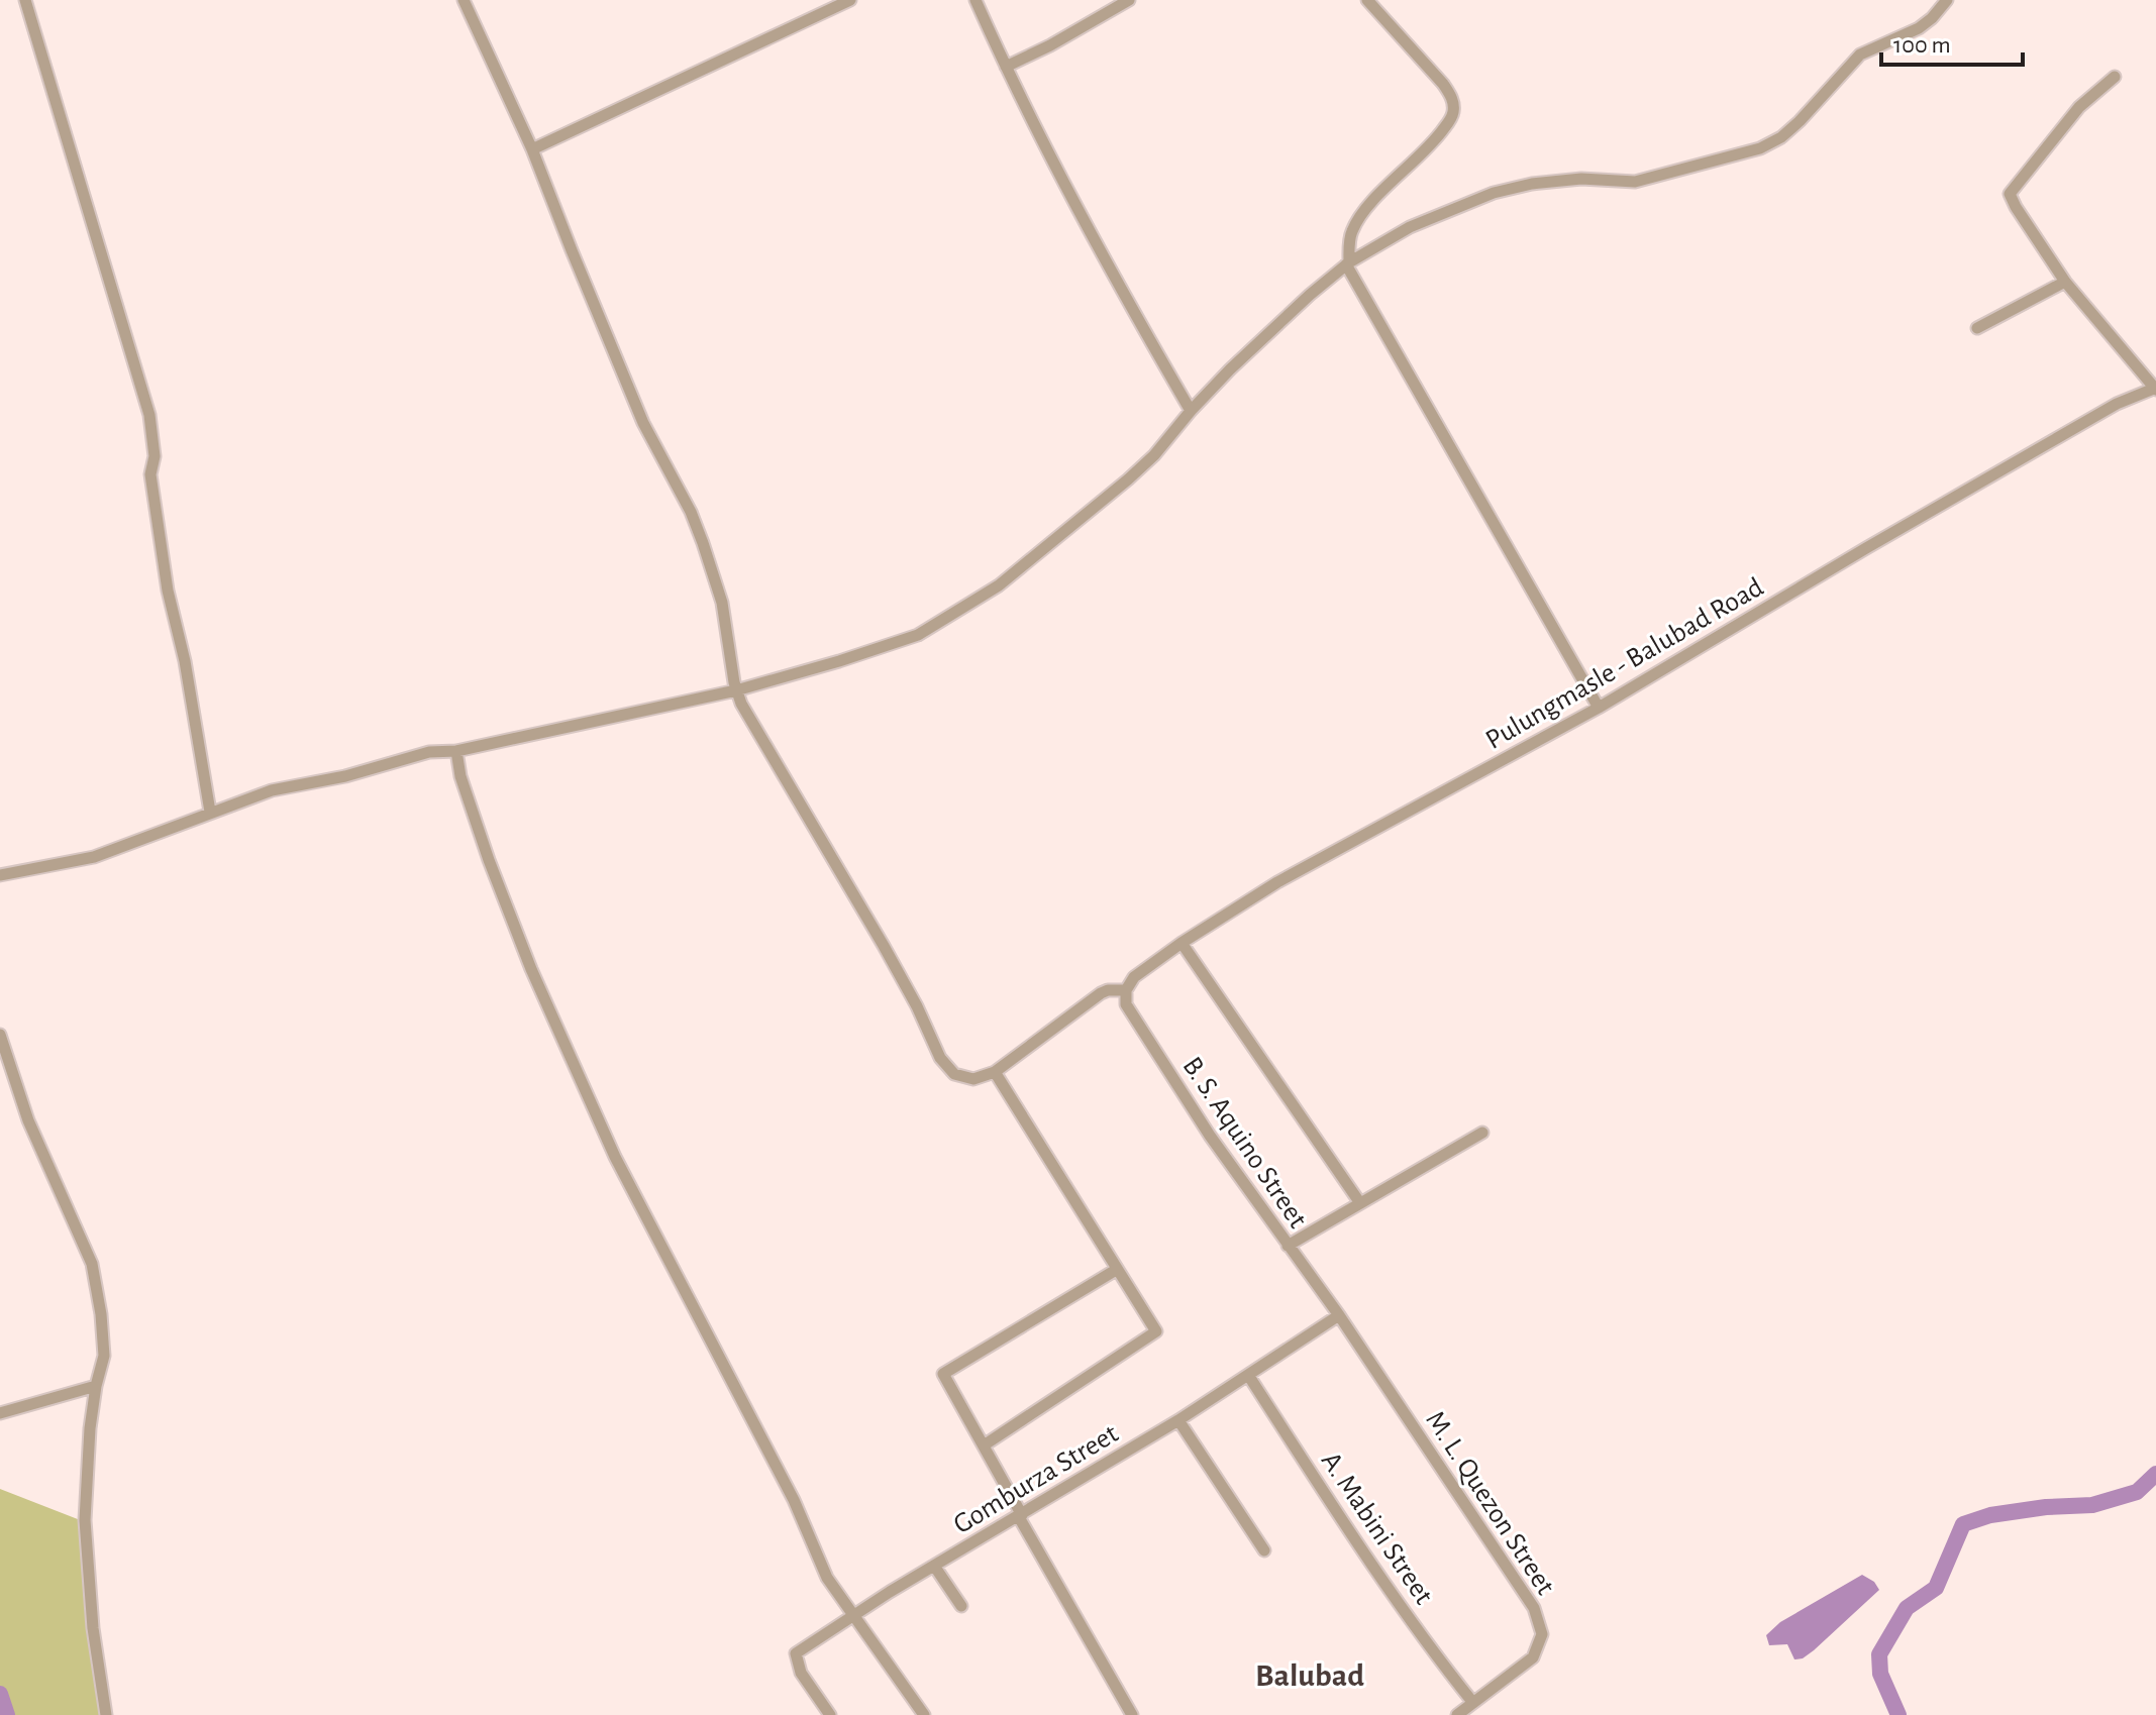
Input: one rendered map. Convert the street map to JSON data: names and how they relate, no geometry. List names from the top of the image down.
{
  "streets": {
    "street": [
      "Pulungmasle - Balubad Road",
      "B. S. Aquino Street",
      "Gomburza Street",
      "M. L. Quezon Street",
      "A. Mabini Street"
    ]
  },
  "crossings": [
    ["Pulungmasle - Balubad Road", "B. S. Aquino Street"],
    ["B. S. Aquino Street", "Gomburza Street"],
    ["B. S. Aquino Street", "M. L. Quezon Street"],
    ["Gomburza Street", "M. L. Quezon Street"],
    ["Gomburza Street", "A. Mabini Street"],
    ["M. L. Quezon Street", "A. Mabini Street"]
  ],
  "districts": ["Balubad"],
  "scale_bar": "100 m"
}
